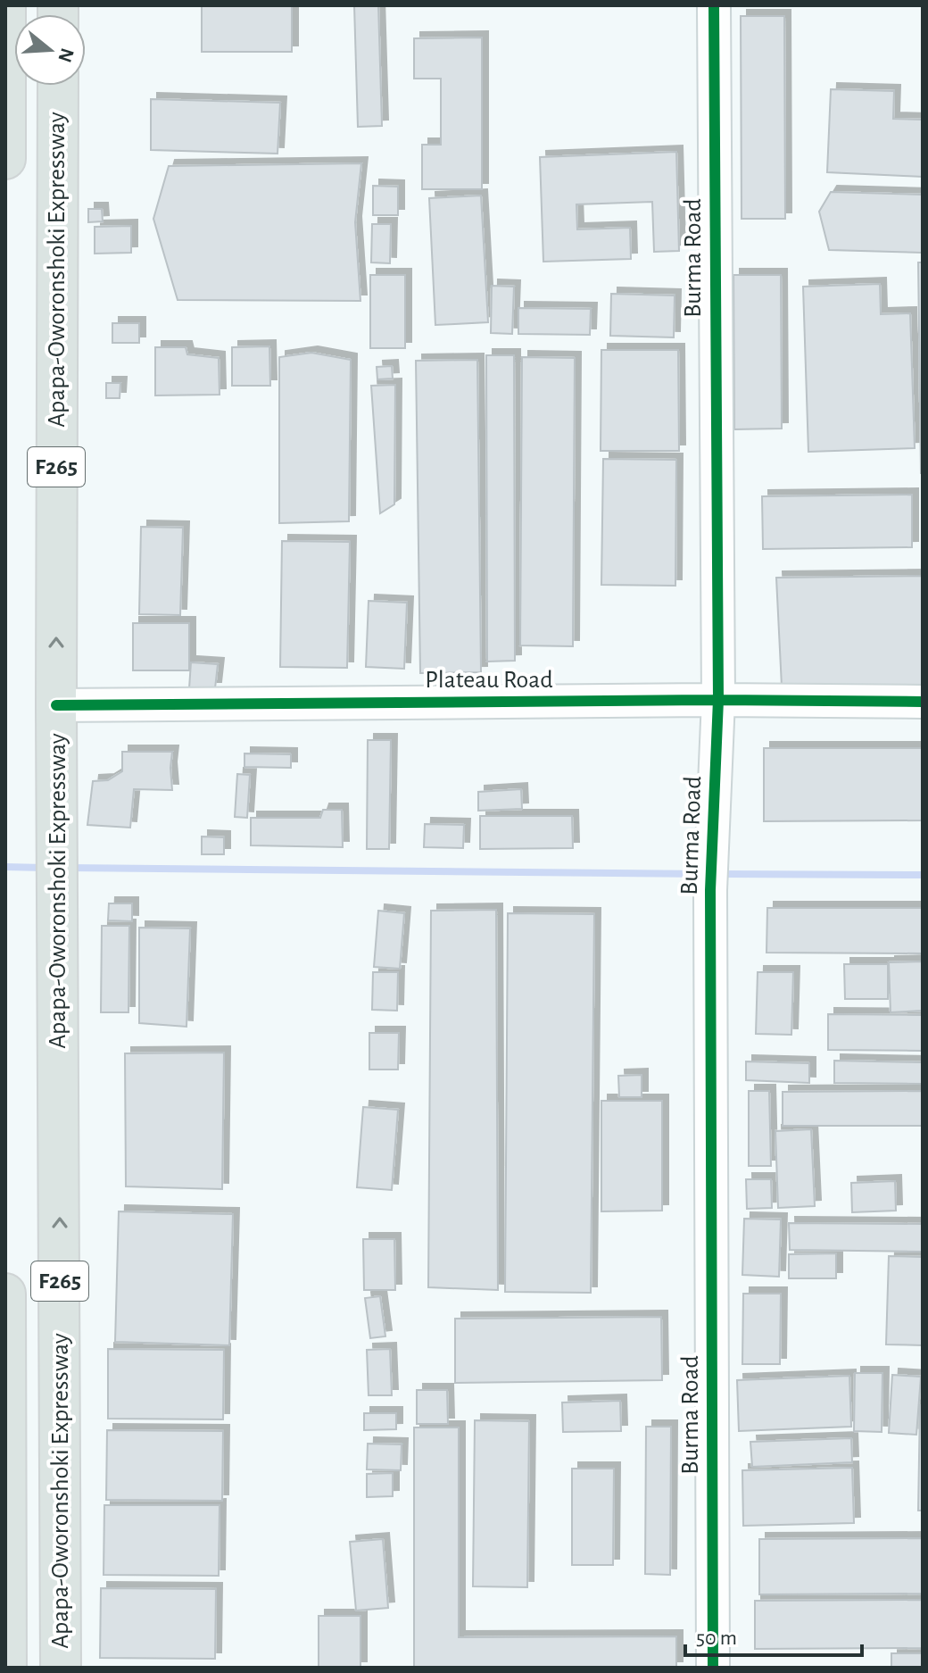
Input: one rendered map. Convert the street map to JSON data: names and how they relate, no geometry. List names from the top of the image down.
{
  "streets": {
    "main road": ["Apapa-Oworonshoki Expressway", "F265"],
    "street": ["Burma Road", "Plateau Road"]
  },
  "crossings": [
    ["Burma Road", "Plateau Road"],
    ["Apapa-Oworonshoki Expressway", "Plateau Road"]
  ],
  "one_way": ["Apapa-Oworonshoki Expressway"],
  "scale_bar": "50 m",
  "north": "right"
}
